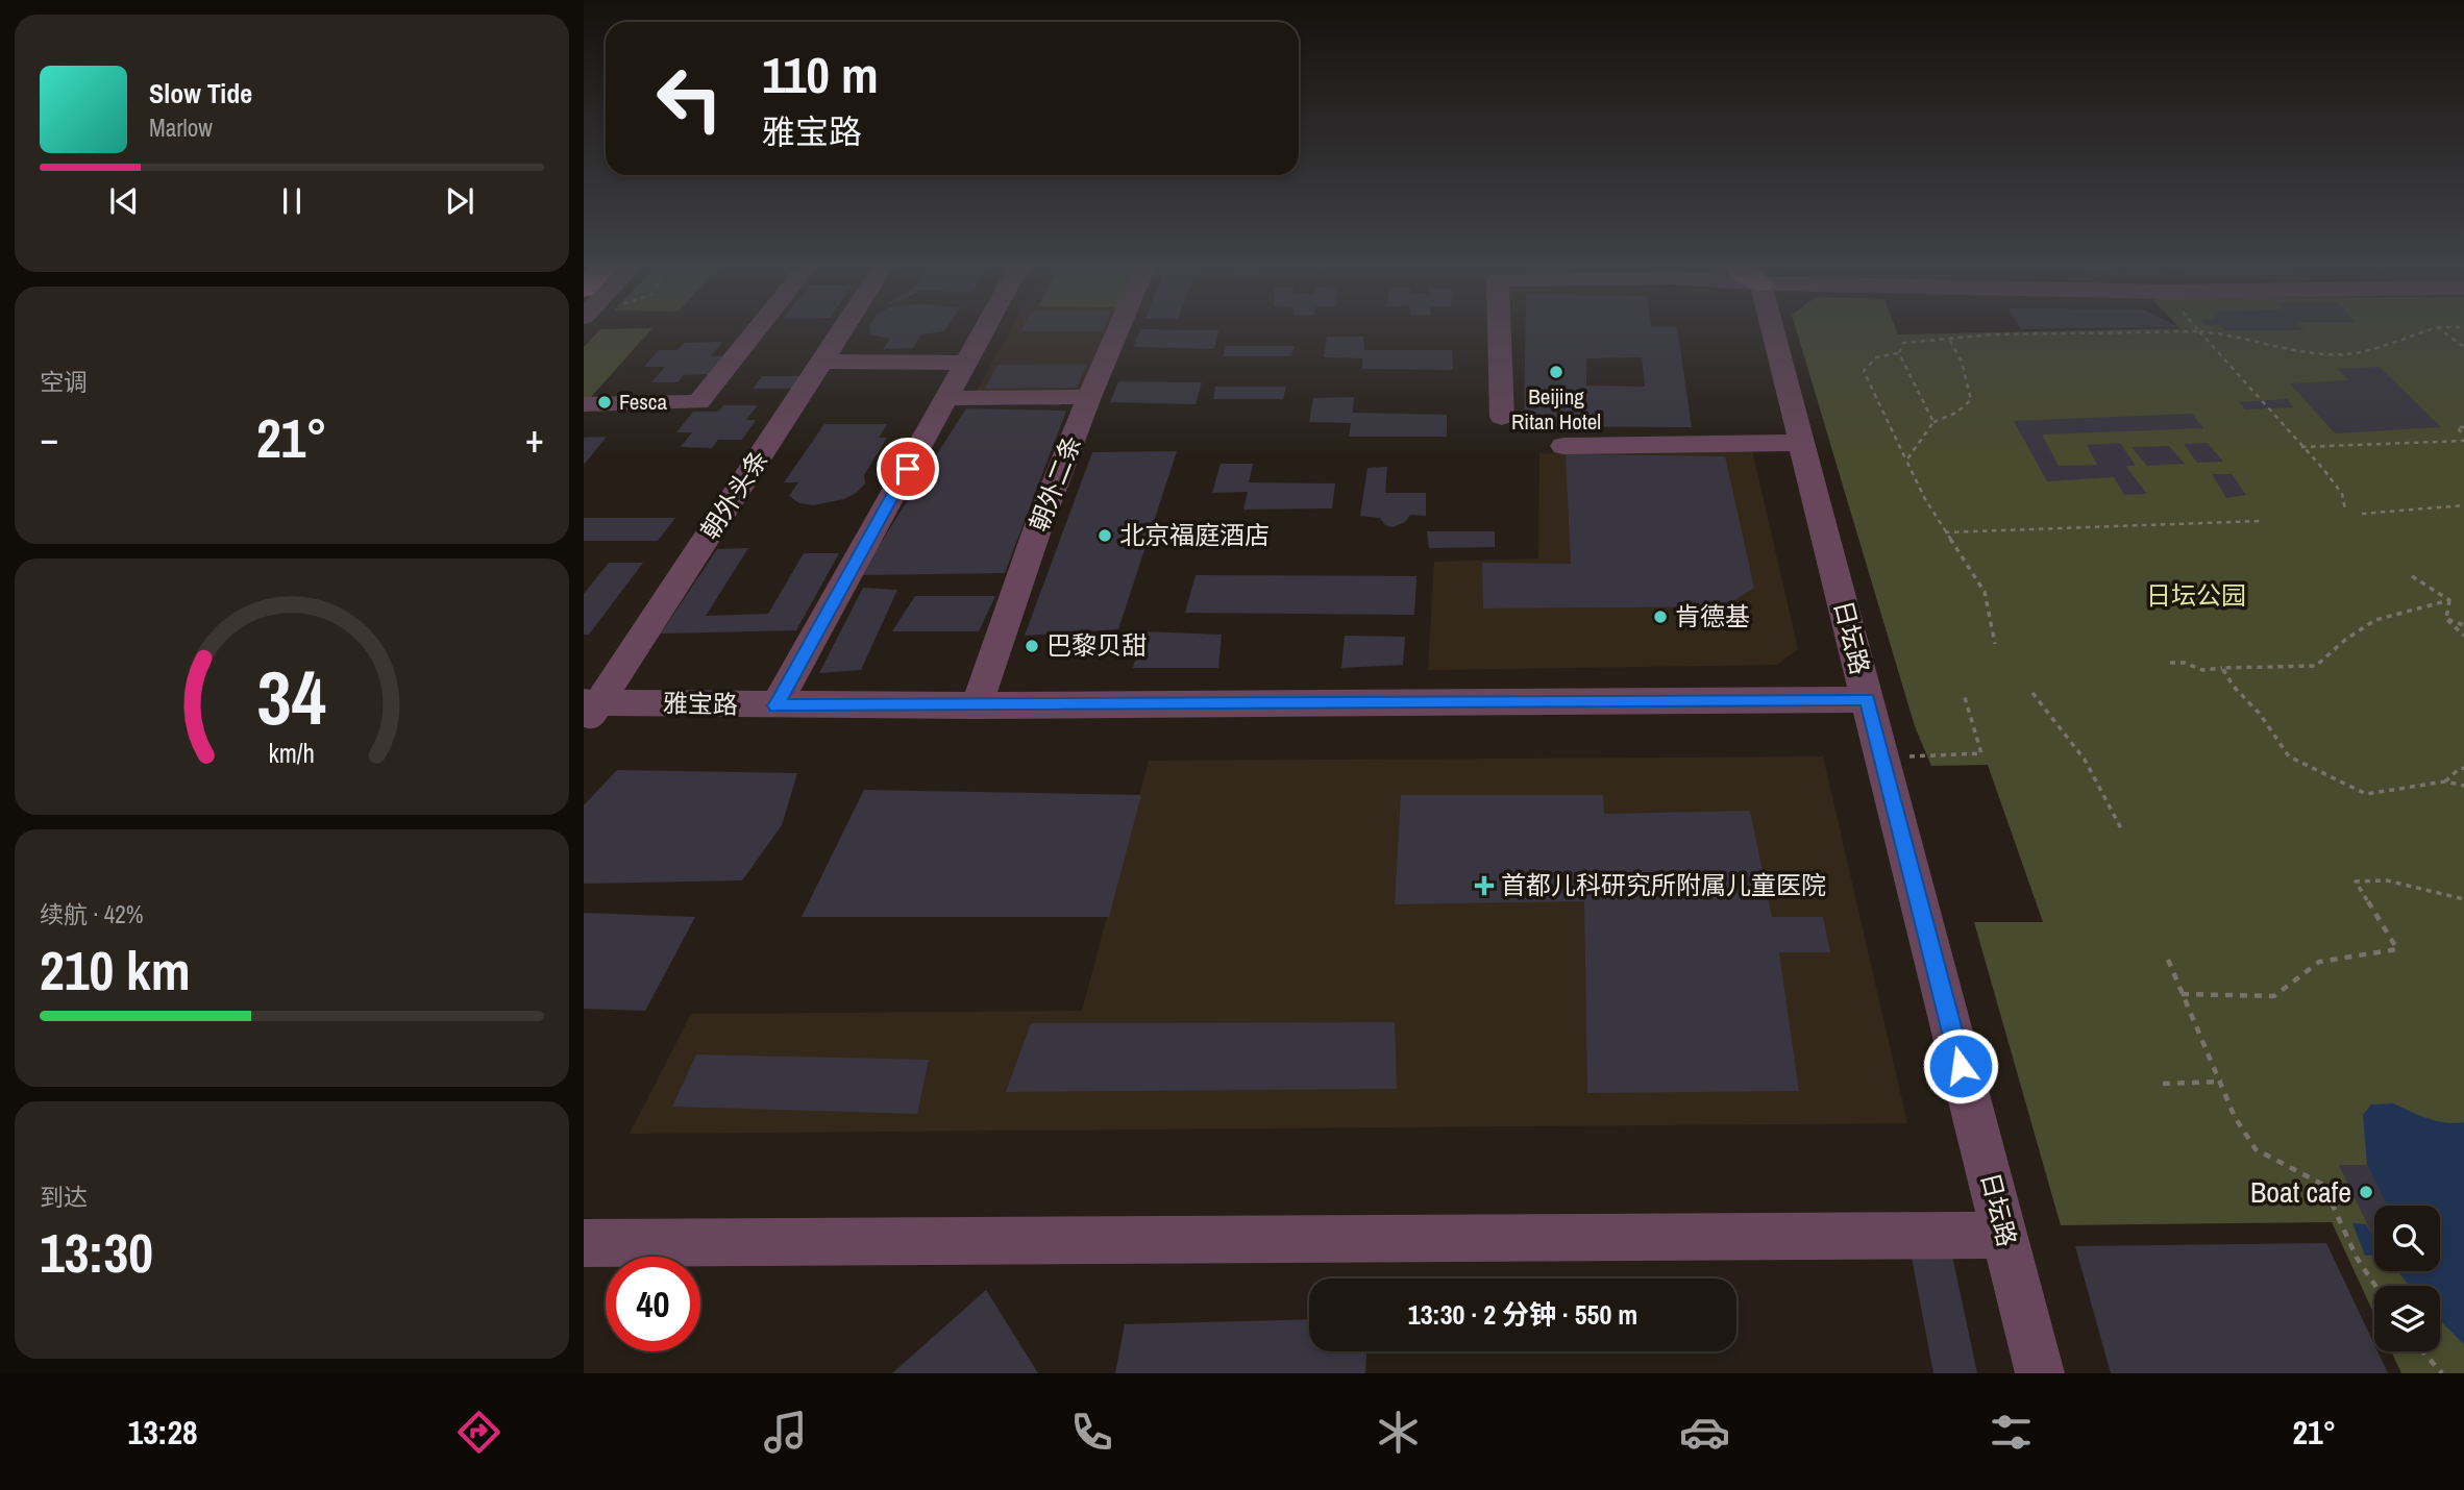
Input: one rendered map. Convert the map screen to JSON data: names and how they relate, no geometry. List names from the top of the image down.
{
  "streets": {
    "street": [
      "朝外二条",
      "朝外头条",
      "日坛路",
      "雅宝路"
    ]
  },
  "crossings": [
    ["朝外二条", "雅宝路"],
    ["朝外头条", "雅宝路"],
    ["日坛路", "雅宝路"]
  ],
  "parks": ["日坛公园"],
  "places": {
    "other": [
      "Beijing Ritan Hotel",
      "Fesca",
      "北京福庭酒店",
      "肯德基",
      "巴黎贝甜",
      "Boat cafe"
    ],
    "health": ["首都儿科研究所附属儿童医院"]
  },
  "page": {
    "turn": ["110 m", "雅宝路"],
    "song": ["Slow Tide", "Marlow"],
    "tile": [
      "空调",
      ["续航 · 42%", "210 km"],
      ["到达", "13:30"]
    ],
    "heat": ["−", "21°", "+"],
    "limit": "40",
    "trip": "13:30 · 2 分钟 · 550 m",
    "tabs": ["13:28", "21°"],
    "gauge": ["34", "km/h"]
  }
}
